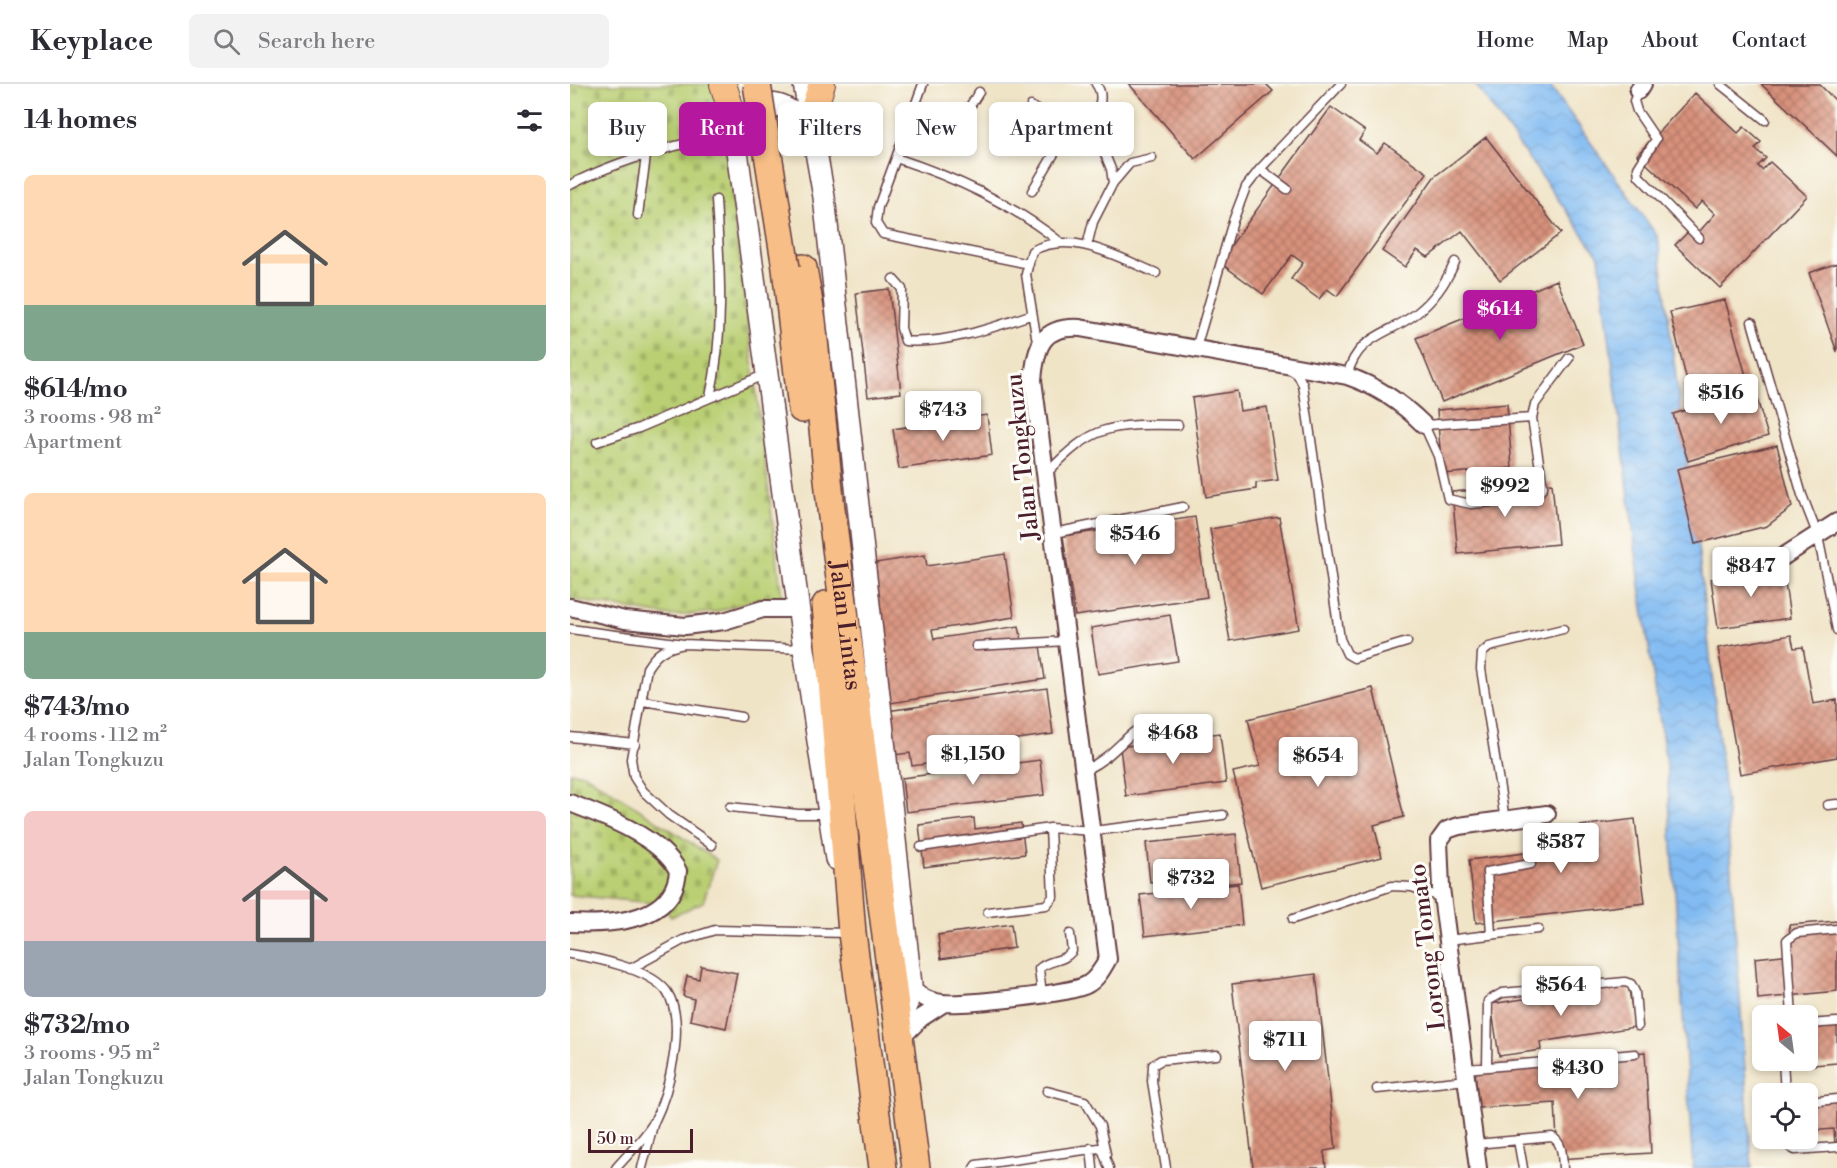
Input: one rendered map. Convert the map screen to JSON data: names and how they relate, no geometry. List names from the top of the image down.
{
  "streets": {
    "highway": ["Jalan Lintas"],
    "street": ["Jalan Tongkuzu", "Lorong Tomato"]
  },
  "scale_bar": "50 m",
  "north": "top left",
  "page": {
    "header": "Keyplace",
    "search": "Search here",
    "nav": [
      "Home",
      "Map",
      "About",
      "Contact"
    ],
    "heading": "14 homes",
    "chip": [
      "Buy",
      "Rent",
      "Filters",
      "New",
      "Apartment"
    ],
    "list": [
      {
        "name": "$614/mo",
        "note": "3 rooms · 98 m² · Apartment"
      },
      {
        "name": "$743/mo",
        "note": "4 rooms · 112 m² · Jalan Tongkuzu"
      },
      {
        "name": "$732/mo",
        "note": "3 rooms · 95 m² · Jalan Tongkuzu"
      }
    ],
    "price": [
      "$614",
      "$516",
      "$743",
      "$992",
      "$546",
      "$847",
      "$468",
      "$1,150",
      "$654",
      "$587",
      "$732",
      "$564",
      "$711",
      "$430"
    ],
    "scale": "50 m"
  }
}
